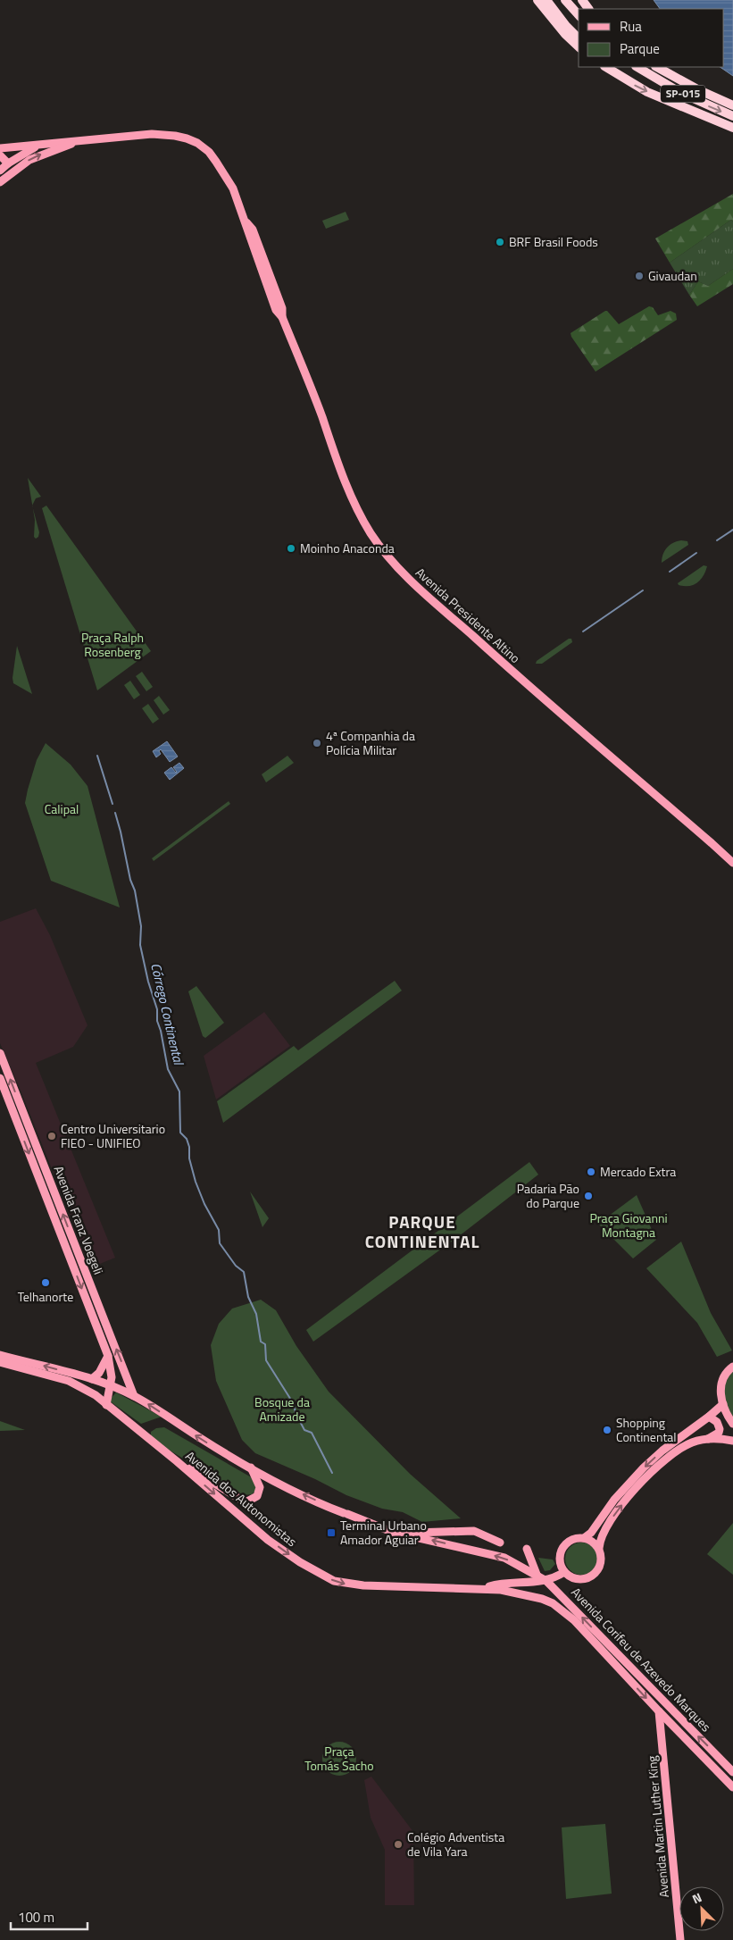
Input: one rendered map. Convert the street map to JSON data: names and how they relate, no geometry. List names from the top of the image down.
{
  "streets": {
    "highway": ["SP-015"],
    "main road": [
      "Avenida Presidente Altino",
      "Avenida Franz Voegeli",
      "Avenida dos Autonomistas",
      "Avenida Corifeu de Azevedo Marques",
      "Avenida Martin Luther King"
    ]
  },
  "crossings": [
    ["Avenida Franz Voegeli", "Avenida dos Autonomistas"],
    ["Avenida dos Autonomistas", "Avenida Corifeu de Azevedo Marques"],
    ["Avenida Corifeu de Azevedo Marques", "Avenida Martin Luther King"]
  ],
  "districts": ["PARQUE CONTINENTAL"],
  "water": ["Córrego Continental"],
  "parks": [
    "Praça Ralph Rosenberg",
    "Calipal",
    "Praça Giovanni Montagna",
    "Bosque da Amizade",
    "Praça Tomás Sacho"
  ],
  "places": {
    "other": [
      "BRF Brasil Foods",
      "Givaudan",
      "Moinho Anaconda",
      "4ª Companhia da Polícia Militar",
      "Centro Universitario FIEO - UNIFIEO",
      "Mercado Extra",
      "Padaria Pão do Parque",
      "Telhanorte",
      "Shopping Continental",
      "Colégio Adventista de Vila Yara"
    ],
    "transit": ["Terminal Urbano Amador Aguiar"]
  },
  "legend": ["Rua", "Parque"],
  "scale_bar": "100 m",
  "north": "top left"
}
